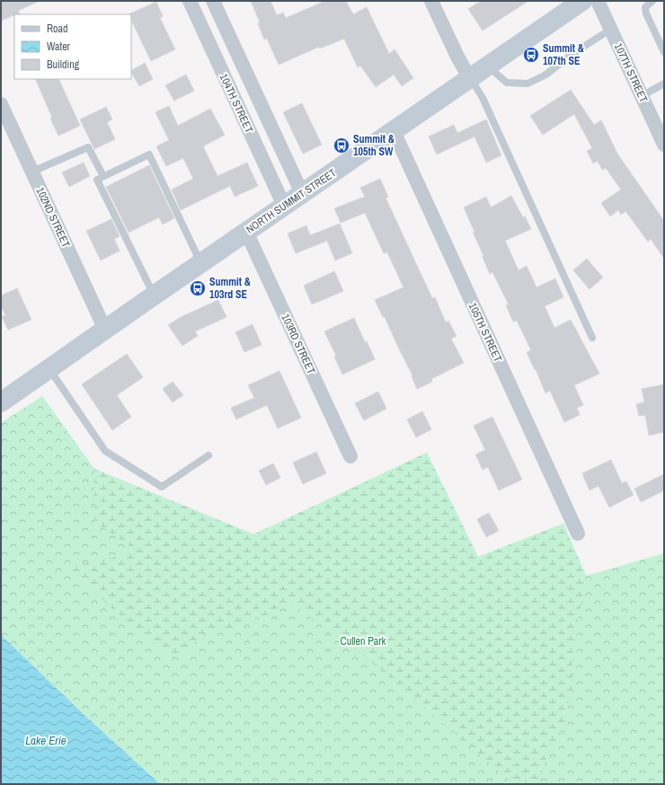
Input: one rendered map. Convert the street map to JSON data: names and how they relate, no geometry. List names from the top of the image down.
{
  "streets": {
    "main road": ["NORTH SUMMIT STREET"],
    "street": [
      "107TH STREET",
      "104TH STREET",
      "102ND STREET",
      "105TH STREET",
      "103RD STREET"
    ]
  },
  "crossings": [
    ["104TH STREET", "NORTH SUMMIT STREET"],
    ["NORTH SUMMIT STREET", "102ND STREET"],
    ["NORTH SUMMIT STREET", "105TH STREET"],
    ["NORTH SUMMIT STREET", "103RD STREET"]
  ],
  "water": ["Lake Erie"],
  "parks": ["Cullen Park"],
  "places": {
    "bus stop": ["Summit & 107th SE", "Summit & 105th SW", "Summit & 103rd SE"]
  },
  "legend": ["Road", "Water", "Building"]
}
